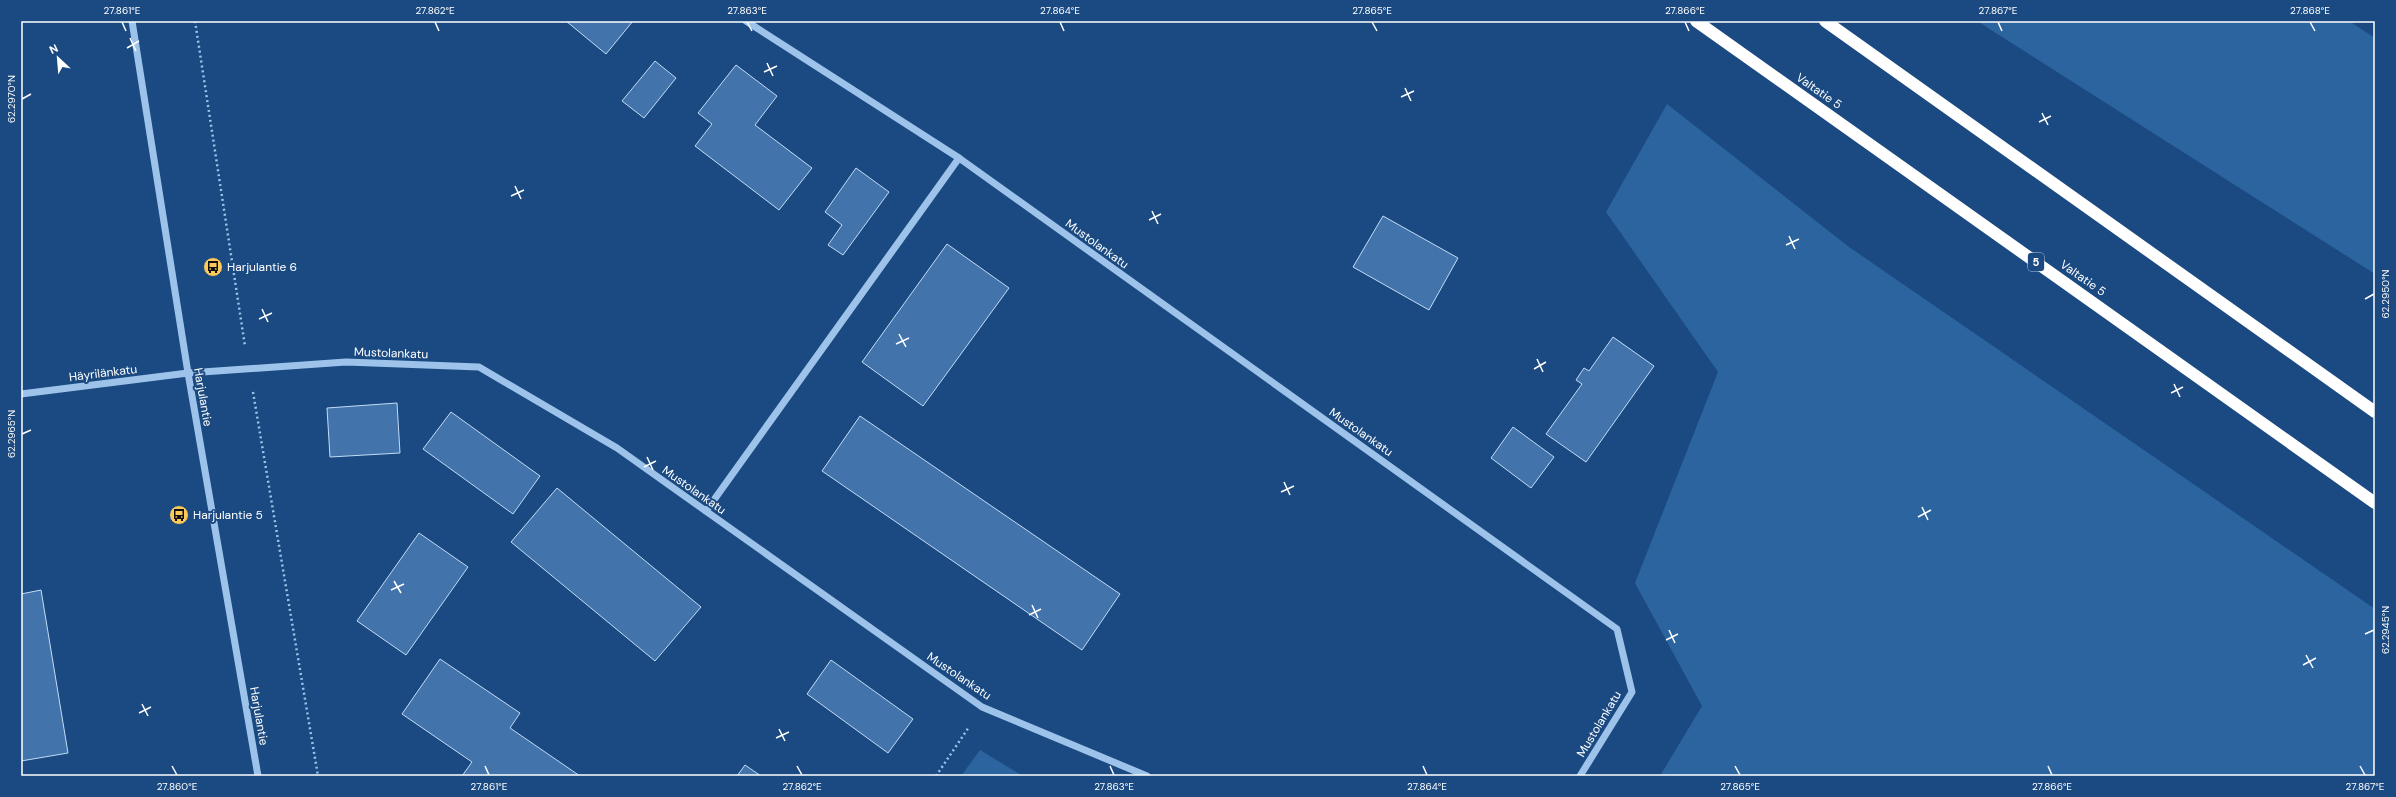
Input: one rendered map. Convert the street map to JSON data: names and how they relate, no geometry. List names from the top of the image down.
{
  "streets": {
    "highway": ["Valtatie 5", "5"],
    "street": ["Mustolankatu", "Häyrilänkatu", "Harjulantie"]
  },
  "crossings": [
    ["Mustolankatu", "Häyrilänkatu"],
    ["Mustolankatu", "Harjulantie"],
    ["Häyrilänkatu", "Harjulantie"]
  ],
  "places": {
    "bus stop": ["Harjulantie 6", "Harjulantie 5"]
  },
  "north": "top left",
  "coordinates": [
    "27.861°E",
    "27.862°E",
    "27.863°E",
    "27.864°E",
    "27.865°E",
    "27.866°E",
    "27.867°E",
    "27.868°E",
    "62.2970°N",
    "62.2950°N",
    "62.2965°N",
    "62.2945°N",
    "27.860°E"
  ]
}
